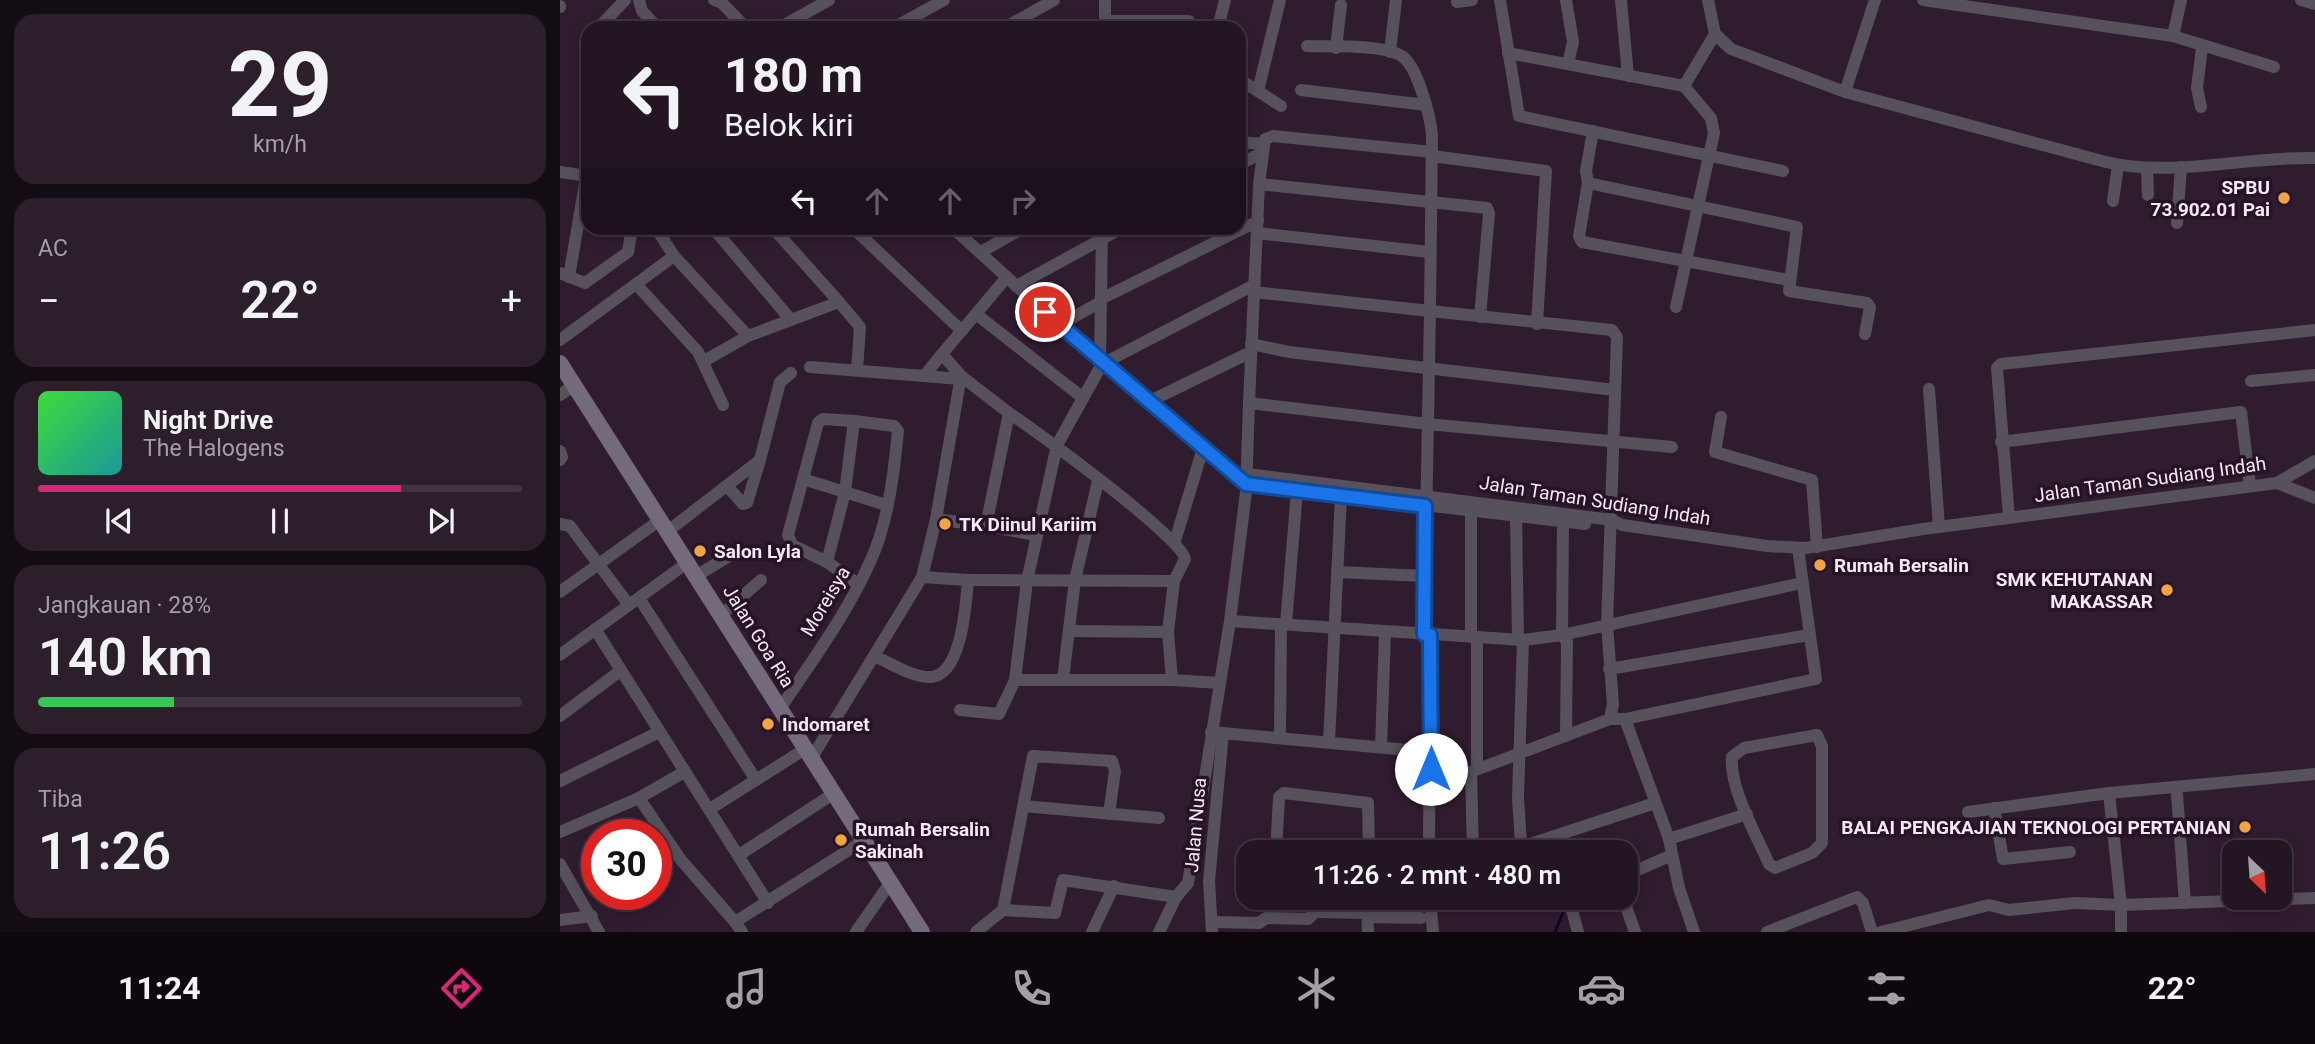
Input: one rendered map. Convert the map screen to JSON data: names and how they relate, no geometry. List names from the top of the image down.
{
  "streets": {
    "main road": ["Jalan Goa Ria"],
    "street": ["Jalan Taman Sudiang Indah", "Moreisya", "Jalan Nusa"]
  },
  "crossings": [
    ["Moreisya", "Jalan Goa Ria"]
  ],
  "places": [
    "SPBU 73.902.01 Pai",
    "TK Diinul Kariim",
    "Salon Lyla",
    "Rumah Bersalin",
    "SMK KEHUTANAN MAKASSAR",
    "Indomaret",
    "BALAI PENGKAJIAN TEKNOLOGI PERTANIAN",
    "Rumah Bersalin Sakinah"
  ],
  "north": "bottom right",
  "page": {
    "tile": [
      ["29", "km/h"],
      "AC",
      ["Jangkauan · 28%", "140 km"],
      ["Tiba", "11:26"]
    ],
    "turn": ["180 m", "Belok kiri"],
    "heat": ["−", "22°", "+"],
    "song": ["Night Drive", "The Halogens"],
    "limit": "30",
    "trip": "11:26 · 2 mnt · 480 m",
    "tabs": ["11:24", "22°"]
  }
}
